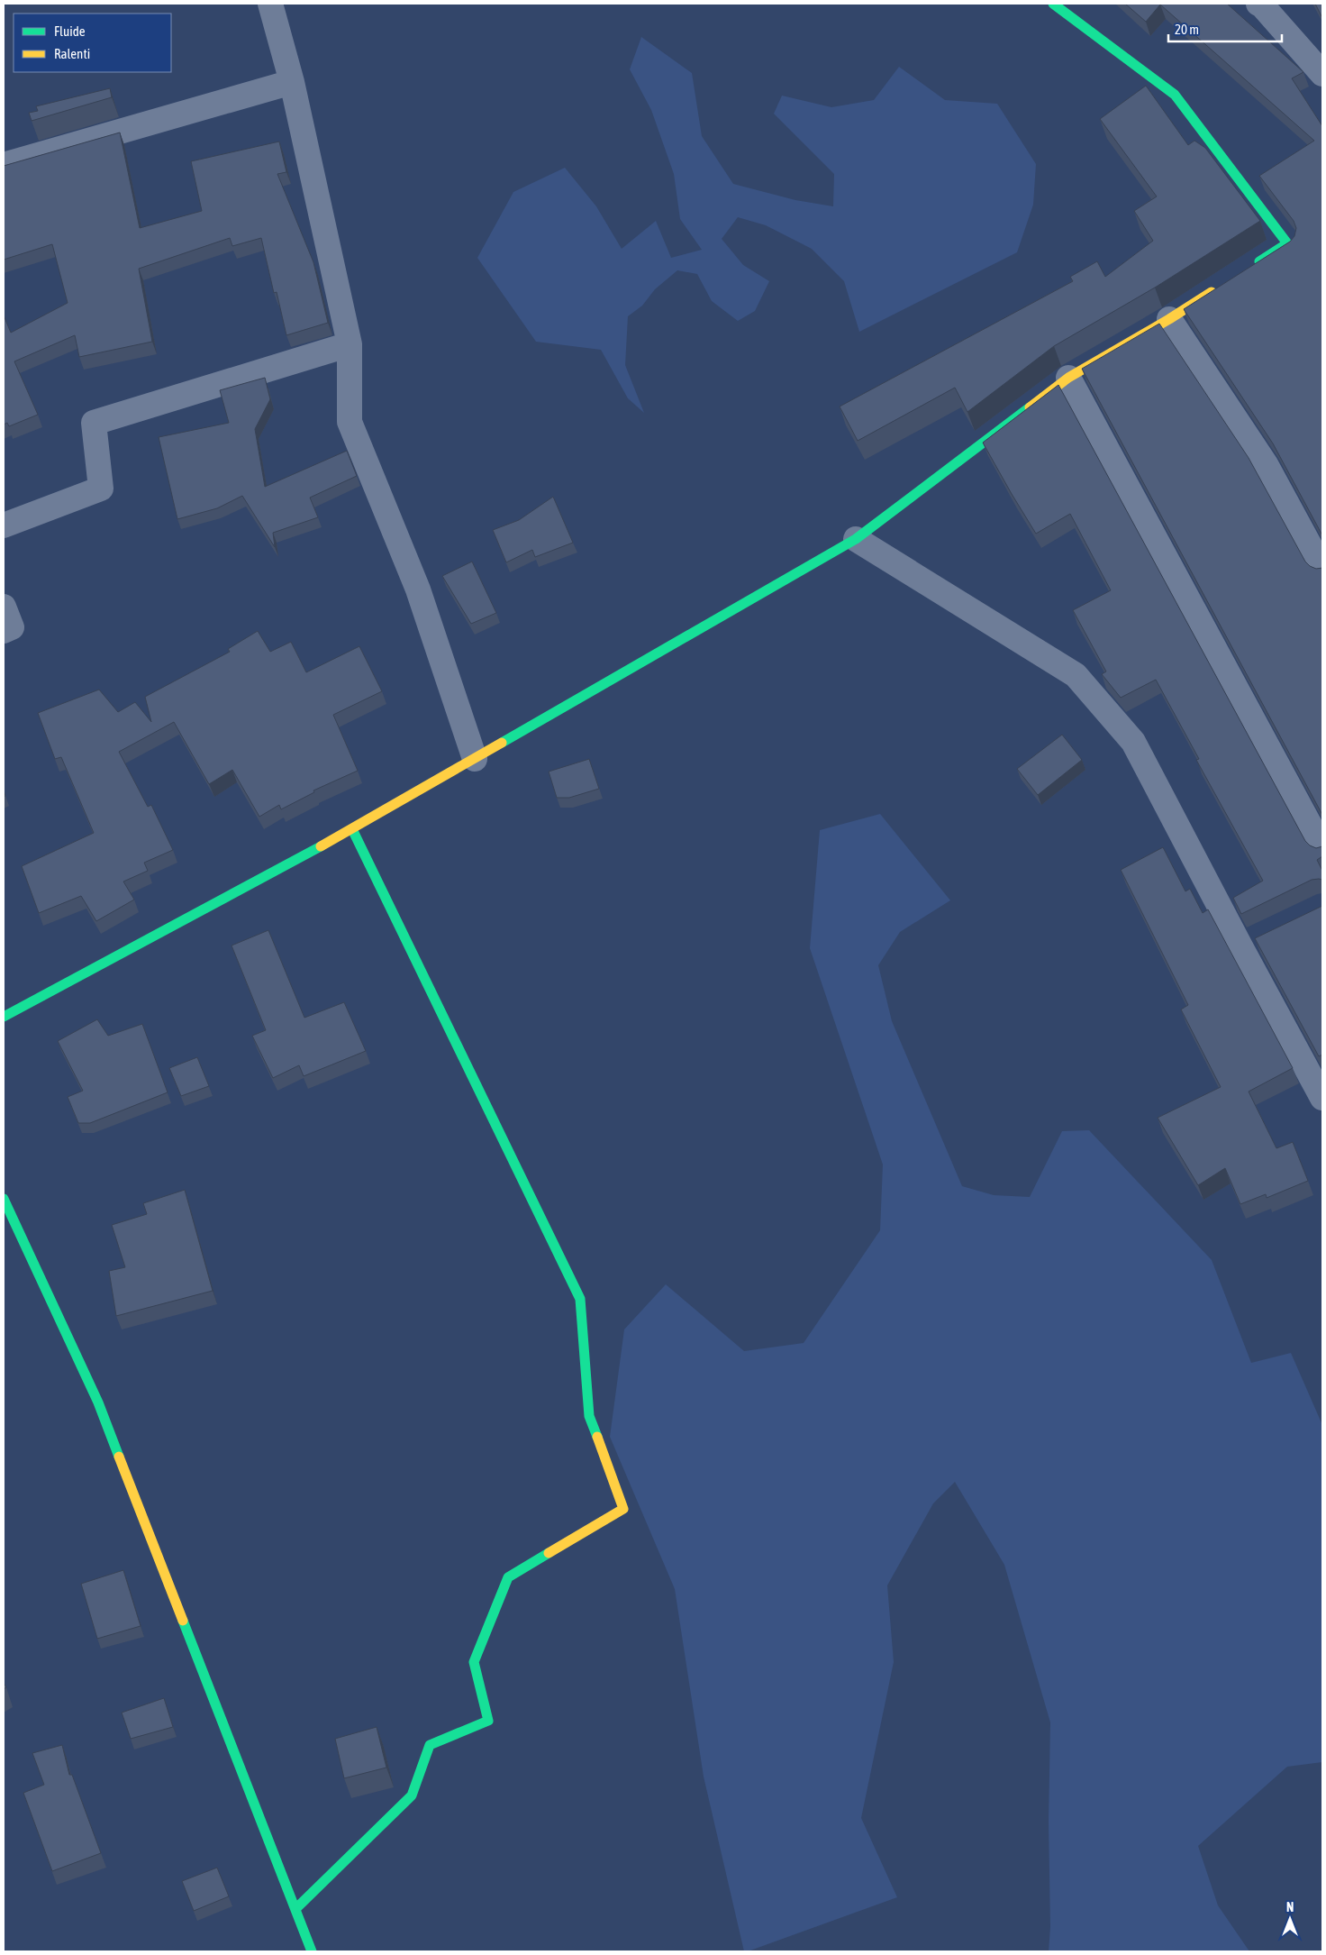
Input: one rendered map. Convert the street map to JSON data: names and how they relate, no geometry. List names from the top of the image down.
{
  "legend": ["Fluide", "Ralenti"],
  "scale_bar": "20 m",
  "north": "top"
}
